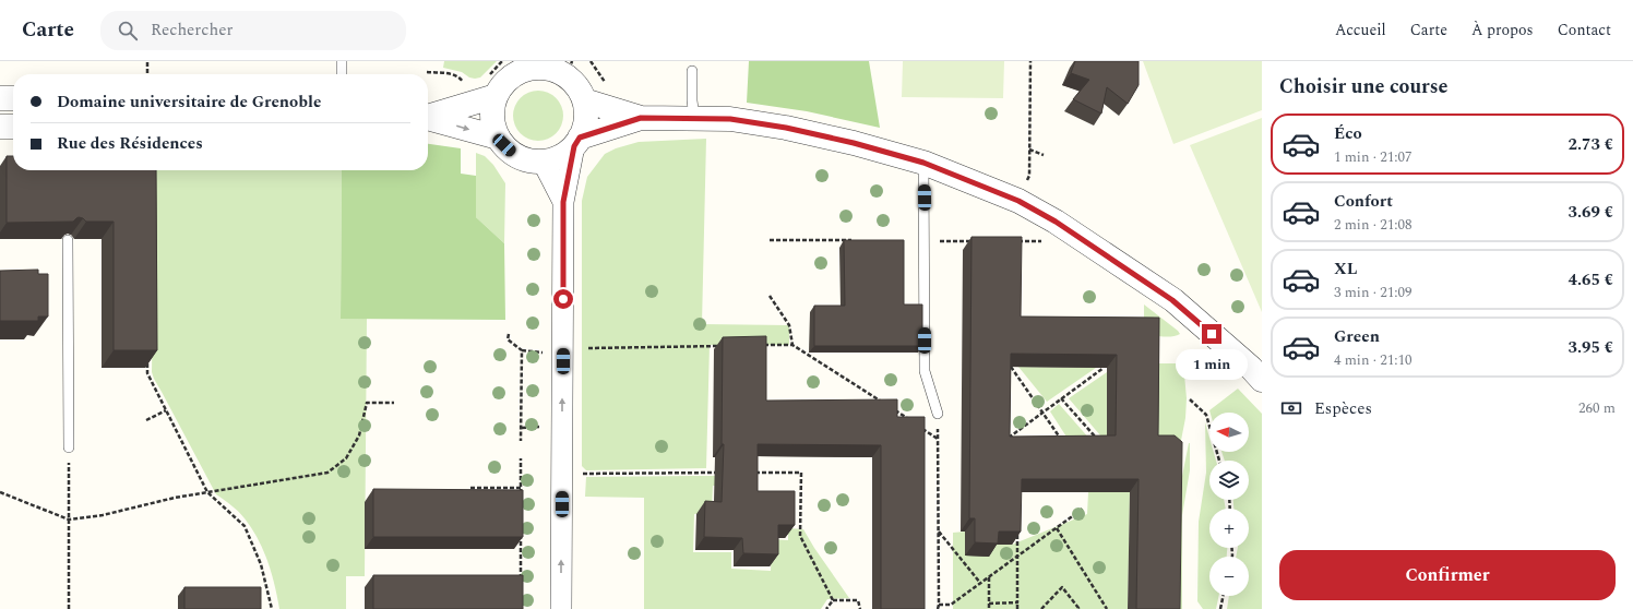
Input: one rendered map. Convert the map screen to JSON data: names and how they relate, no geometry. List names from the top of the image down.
{
  "north": "left",
  "page": {
    "header": "Carte",
    "search": "Rechercher",
    "nav": [
      "Accueil",
      "Carte",
      "À propos",
      "Contact"
    ],
    "heading": "Choisir une course",
    "banner": ["Domaine universitaire de Grenoble", "Rue des Résidences"],
    "list": [
      {
        "name": "Éco",
        "note": "1 min · 21:07",
        "value": "2.73 €"
      },
      {
        "name": "Confort",
        "note": "2 min · 21:08",
        "value": "3.69 €"
      },
      {
        "name": "XL",
        "note": "3 min · 21:09",
        "value": "4.65 €"
      },
      {
        "name": "Green",
        "note": "4 min · 21:10",
        "value": "3.95 €"
      }
    ],
    "bubble": "1 min",
    "pay": ["Espèces", "260 m"],
    "map_buttons": ["+", "−"],
    "buttons": "Confirmer"
  }
}
